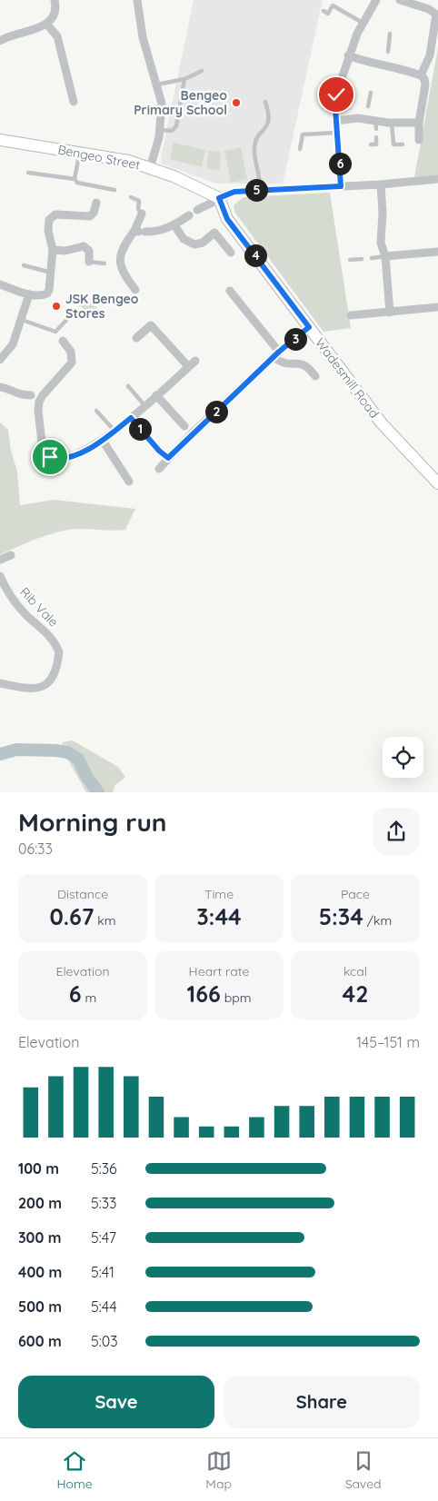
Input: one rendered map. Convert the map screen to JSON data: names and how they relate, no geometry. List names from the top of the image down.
{
  "streets": {
    "main road": ["Bengeo Street", "Wadesmill Road"],
    "street": ["Rib Vale"]
  },
  "crossings": [
    ["Bengeo Street", "Wadesmill Road"]
  ],
  "places": ["Bengeo Primary School", "JSK Bengeo Stores"],
  "page": {
    "pins": [
      "6",
      "5",
      "4",
      "3",
      "2",
      "1"
    ],
    "heading": ["Morning run", "06:33"],
    "stats": [
      ["Distance", "0.67 km"],
      ["Time", "3:44"],
      ["Pace", "5:34 /km"],
      ["Elevation", "6 m"],
      ["Heart rate", "166 bpm"],
      ["kcal", "42"]
    ],
    "chart": ["Elevation", "145–151 m"],
    "list": [
      {
        "name": "100 m",
        "note": "5:36"
      },
      {
        "name": "200 m",
        "note": "5:33"
      },
      {
        "name": "300 m",
        "note": "5:47"
      },
      {
        "name": "400 m",
        "note": "5:41"
      },
      {
        "name": "500 m",
        "note": "5:44"
      },
      {
        "name": "600 m",
        "note": "5:03"
      }
    ],
    "buttons": ["Save", "Share"],
    "tabs": ["Home", "Map", "Saved"]
  }
}
